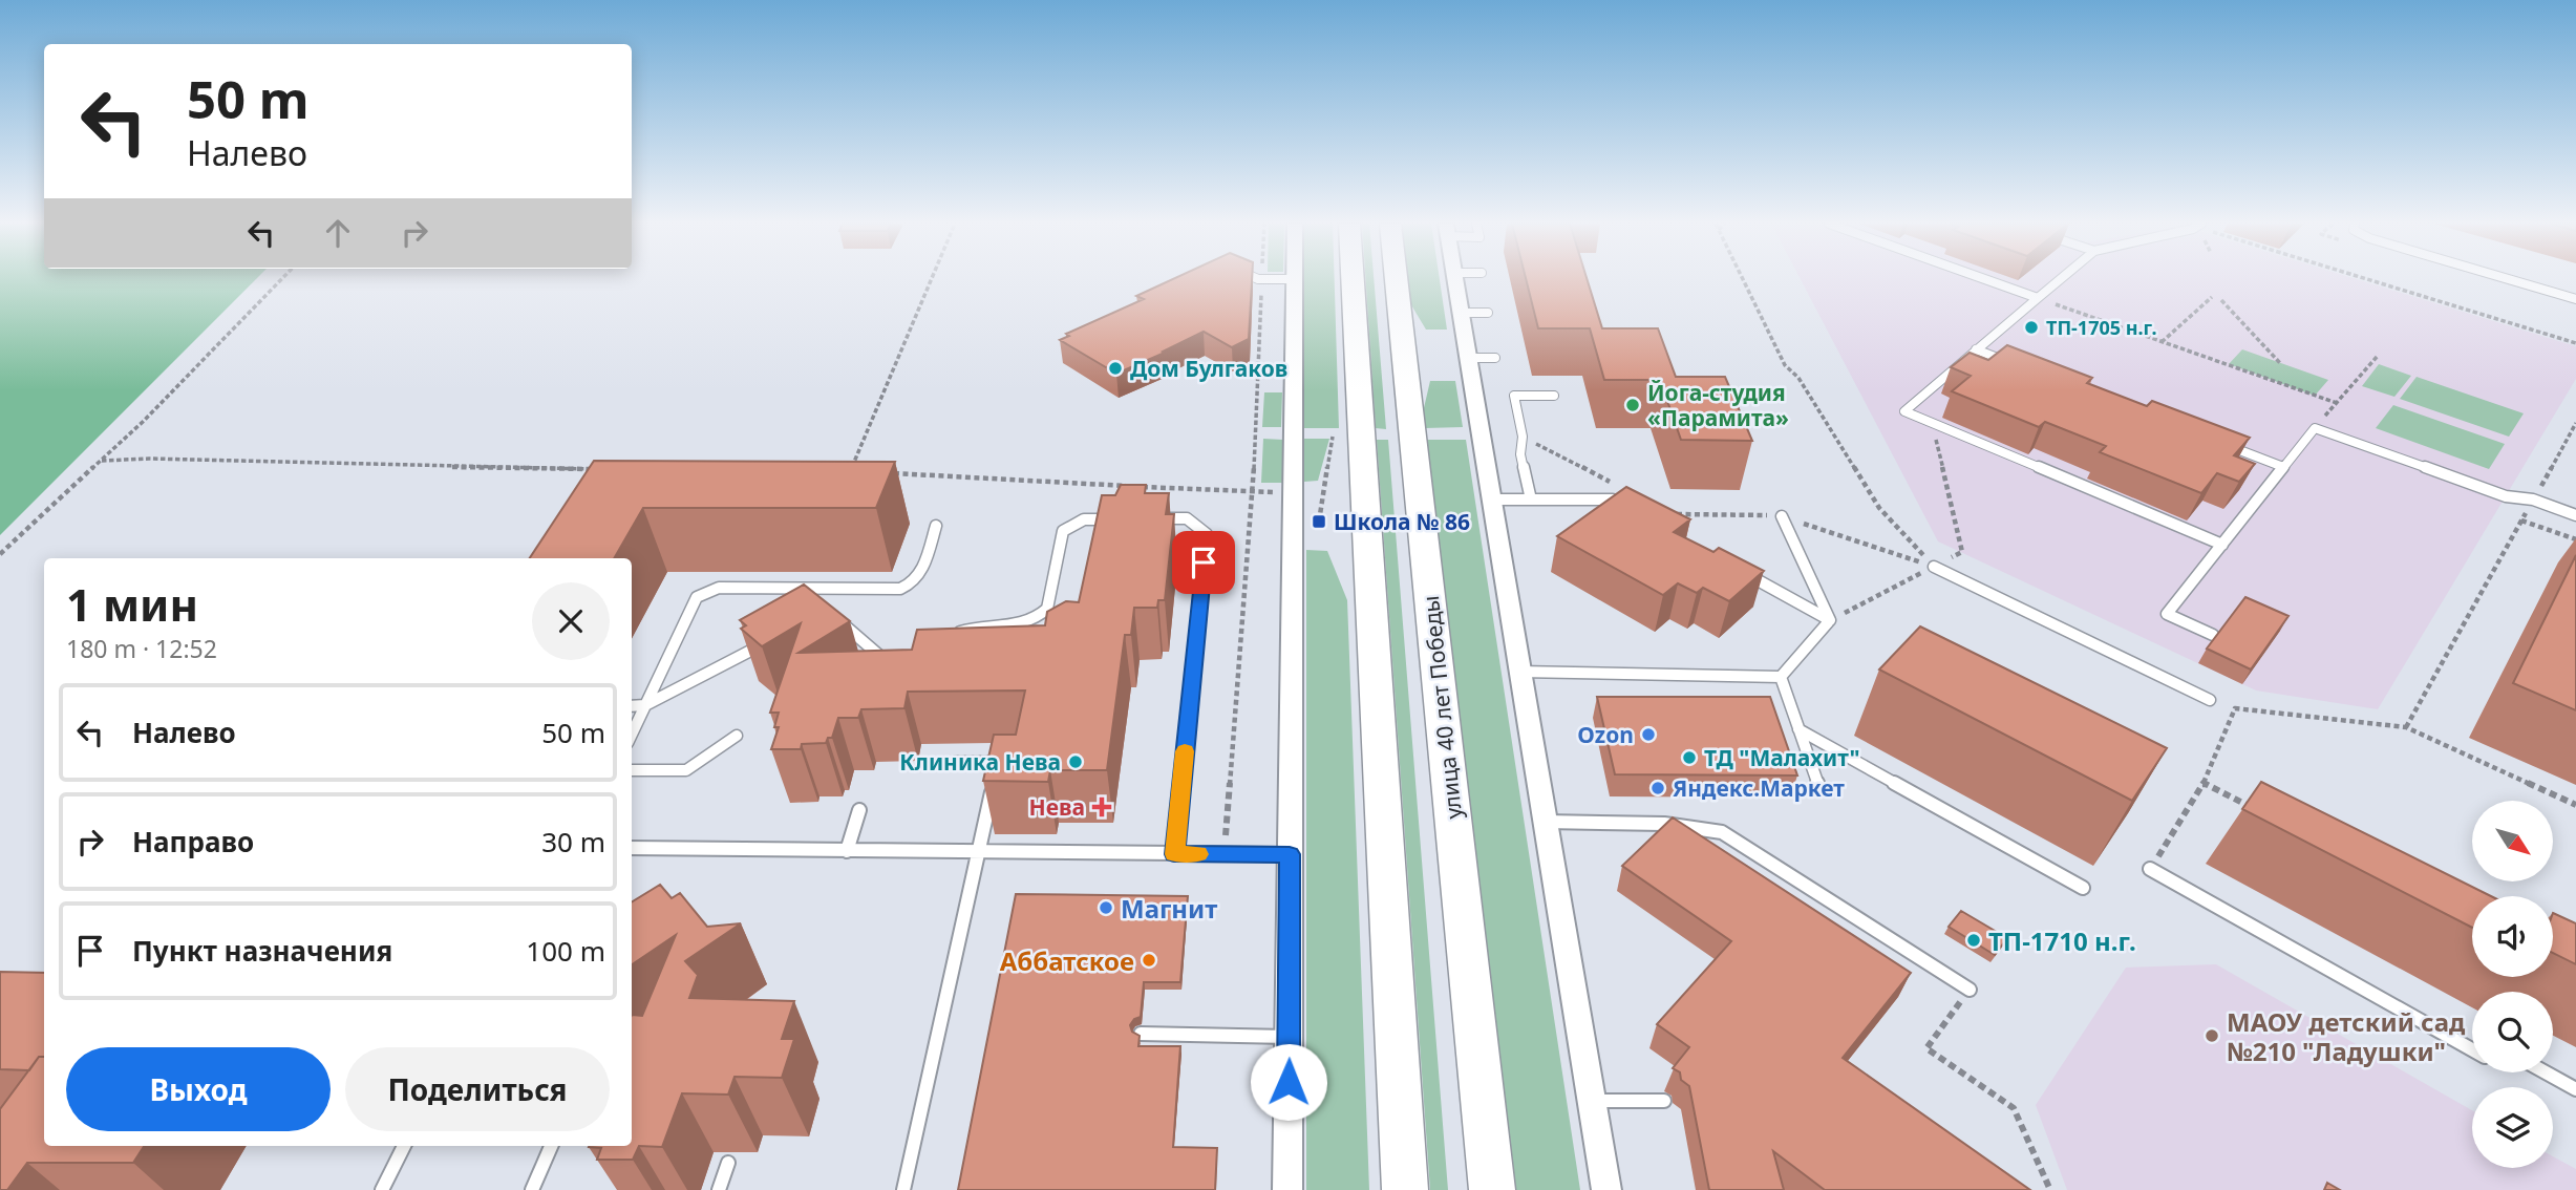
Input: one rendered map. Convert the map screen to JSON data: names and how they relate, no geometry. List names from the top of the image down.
{
  "streets": {
    "main road": ["улица 40 лет Победы"]
  },
  "places": {
    "other": [
      "ТП-1705 н.г.",
      "Дом Булгаков",
      "Йога-студия «Парамита»",
      "Ozon",
      "ТД \"Малахит\"",
      "Клиника Нева",
      "Яндекс.Маркет",
      "Магнит",
      "ТП-1710 н.г.",
      "Аббатское",
      "МАОУ детский сад №210 \"Ладушки\""
    ],
    "transit": ["Школа № 86"],
    "health": ["Нева"]
  },
  "north": "bottom right",
  "page": {
    "turn": ["50 m", "Налево"],
    "heading": ["1 мин", "180 m · 12:52"],
    "list": [
      {
        "name": "Налево",
        "value": "50 m"
      },
      {
        "name": "Направо",
        "value": "30 m"
      },
      {
        "name": "Пункт назначения",
        "value": "100 m"
      }
    ],
    "buttons": ["Выход", "Поделиться"]
  }
}
